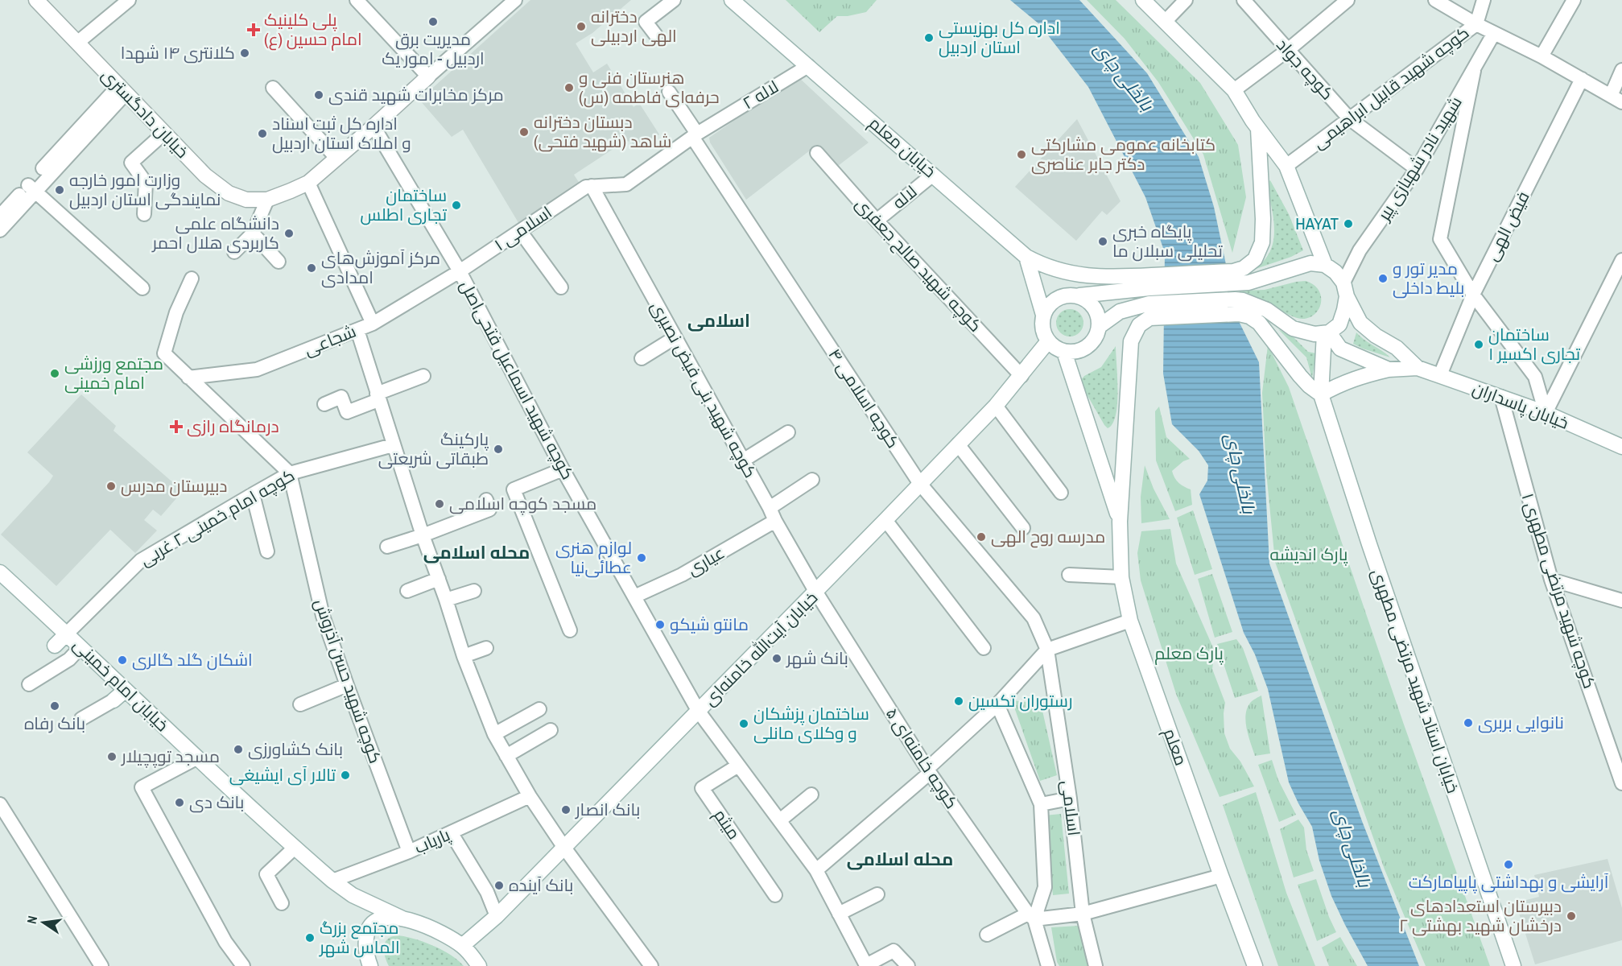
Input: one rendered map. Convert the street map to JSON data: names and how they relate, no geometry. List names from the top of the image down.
{
  "streets": {
    "main road": [
      "خیابان دادگستری",
      "خیابان معلم",
      "خیابان پاسداران",
      "خیابان آیت‌الله خامنه‌ای",
      "خیابان استاد شهید مرتضی مطهری",
      "خیابان امام خمینی",
      "معلم"
    ],
    "street": [
      "کوچه جواد",
      "کوچه شهید قابیل ابراهیمی",
      "لاله ۲",
      "شهید نادر شهبازی پیر",
      "لاله",
      "فیض الهی",
      "اسلامی ۱",
      "کوچه شهید صالح جعفری",
      "شجاعی",
      "کوچه شهید اسماعیل فتحی‌اصل",
      "کوچه شهید بنی فیض نصیری",
      "کوچه اسلامی ۴",
      "کوچه امام خمینی ۲ غربی",
      "عیاری",
      "کوچه شهید مرتضی مطهری ۱",
      "کوچه شهید حسن آذروش",
      "کوچه خامنه‌ای ۵",
      "اسلامی",
      "میثم",
      "پاریاب"
    ]
  },
  "crossings": [
    ["کوچه جواد", "کوچه شهید قابیل ابراهیمی"],
    ["کوچه جواد", "شهید نادر شهبازی پیر"],
    ["لاله ۲", "خیابان معلم"],
    ["لاله ۲", "اسلامی ۱"],
    ["لاله ۲", "کوچه شهید بنی فیض نصیری"],
    ["لاله ۲", "کوچه اسلامی ۴"],
    ["خیابان دادگستری", "کوچه شهید اسماعیل فتحی‌اصل"],
    ["خیابان معلم", "لاله"],
    ["لاله", "کوچه شهید صالح جعفری"],
    ["فیض الهی", "خیابان پاسداران"],
    ["اسلامی ۱", "شجاعی"],
    ["اسلامی ۱", "کوچه شهید اسماعیل فتحی‌اصل"],
    ["اسلامی ۱", "کوچه شهید بنی فیض نصیری"],
    ["کوچه شهید صالح جعفری", "خیابان آیت‌الله خامنه‌ای"],
    ["شجاعی", "کوچه شهید اسماعیل فتحی‌اصل"],
    ["کوچه شهید اسماعیل فتحی‌اصل", "عیاری"],
    ["کوچه شهید اسماعیل فتحی‌اصل", "خیابان آیت‌الله خامنه‌ای"],
    ["کوچه شهید اسماعیل فتحی‌اصل", "میثم"],
    ["کوچه شهید بنی فیض نصیری", "عیاری"],
    ["کوچه شهید بنی فیض نصیری", "خیابان آیت‌الله خامنه‌ای"],
    ["کوچه شهید بنی فیض نصیری", "کوچه خامنه‌ای ۵"],
    ["کوچه اسلامی ۴", "خیابان آیت‌الله خامنه‌ای"],
    ["کوچه اسلامی ۴", "اسلامی"],
    ["خیابان پاسداران", "کوچه شهید مرتضی مطهری ۱"],
    ["کوچه امام خمینی ۲ غربی", "کوچه شهید حسن آذروش"],
    ["کوچه امام خمینی ۲ غربی", "خیابان امام خمینی"],
    ["خیابان آیت‌الله خامنه‌ای", "خیابان امام خمینی"],
    ["خیابان آیت‌الله خامنه‌ای", "کوچه خامنه‌ای ۵"],
    ["کوچه شهید حسن آذروش", "پاریاب"],
    ["خیابان امام خمینی", "پاریاب"]
  ],
  "districts": ["اسلامی", "محله اسلامی", "محله اسلامی"],
  "water": ["بالخلی چای"],
  "parks": ["پارک اندیشه", "پارک معلم"],
  "places": {
    "other": [
      "مدیریت برق اردبیل - امور یک",
      "دخترانه الهی اردبیلی",
      "اداره کل بهزیستی استان اردبیل",
      "کلانتری ۱۴ شهدا",
      "هنرستان فنی و حرفه‌ای فاطمه (س)",
      "مرکز مخابرات شهید قندی",
      "دبستان دخترانه شاهد (شهید فتحی)",
      "اداره کل ثبت اسناد و املاک استان اردبیل",
      "کتابخانه عمومی مشارکتی دکتر جابر عناصری",
      "وزارت امور خارجه نمایندگی استان اردبیل",
      "ساختمان تجاری اطلس",
      "HAYAT",
      "دانشگاه علمی کاربردی هلال احمر",
      "پایگاه خبری تحلیلی سبلان ما",
      "مرکز آموزش‌های امدادی",
      "مدیر تور و بلیط داخلى",
      "ساختمان تجاری اکسیر ۱",
      "مجتمع ورزشی امام خمینی",
      "پارکینگ طبقاتی شریعتی",
      "دبیرستان مدرس",
      "مسجد کوچه اسلامی",
      "مدرسه روح الهی",
      "لوازم هنری عطائی‌نیا",
      "مانتو شیکو",
      "بانک شهر",
      "اشکان گلد گالری",
      "رستوران تکسین",
      "بانک رفاه",
      "نانوایی بربری",
      "ساختمان پزشکان و وکلای مانلی",
      "بانک کشاورزی",
      "مسجد توپچیلار",
      "تالار آی ایشیغی",
      "بانک دی",
      "بانک انصار",
      "آرایشی و بهداشتی پاپیامارکت",
      "بانک آینده",
      "دبیرستان استعدادهای درخشان شهید بهشتی ۲",
      "مجتمع بزرگ الماس شهر"
    ],
    "health": ["پلی کلینیک امام حسین (ع)", "درمانگاه رازی"]
  },
  "north": "left"
}
